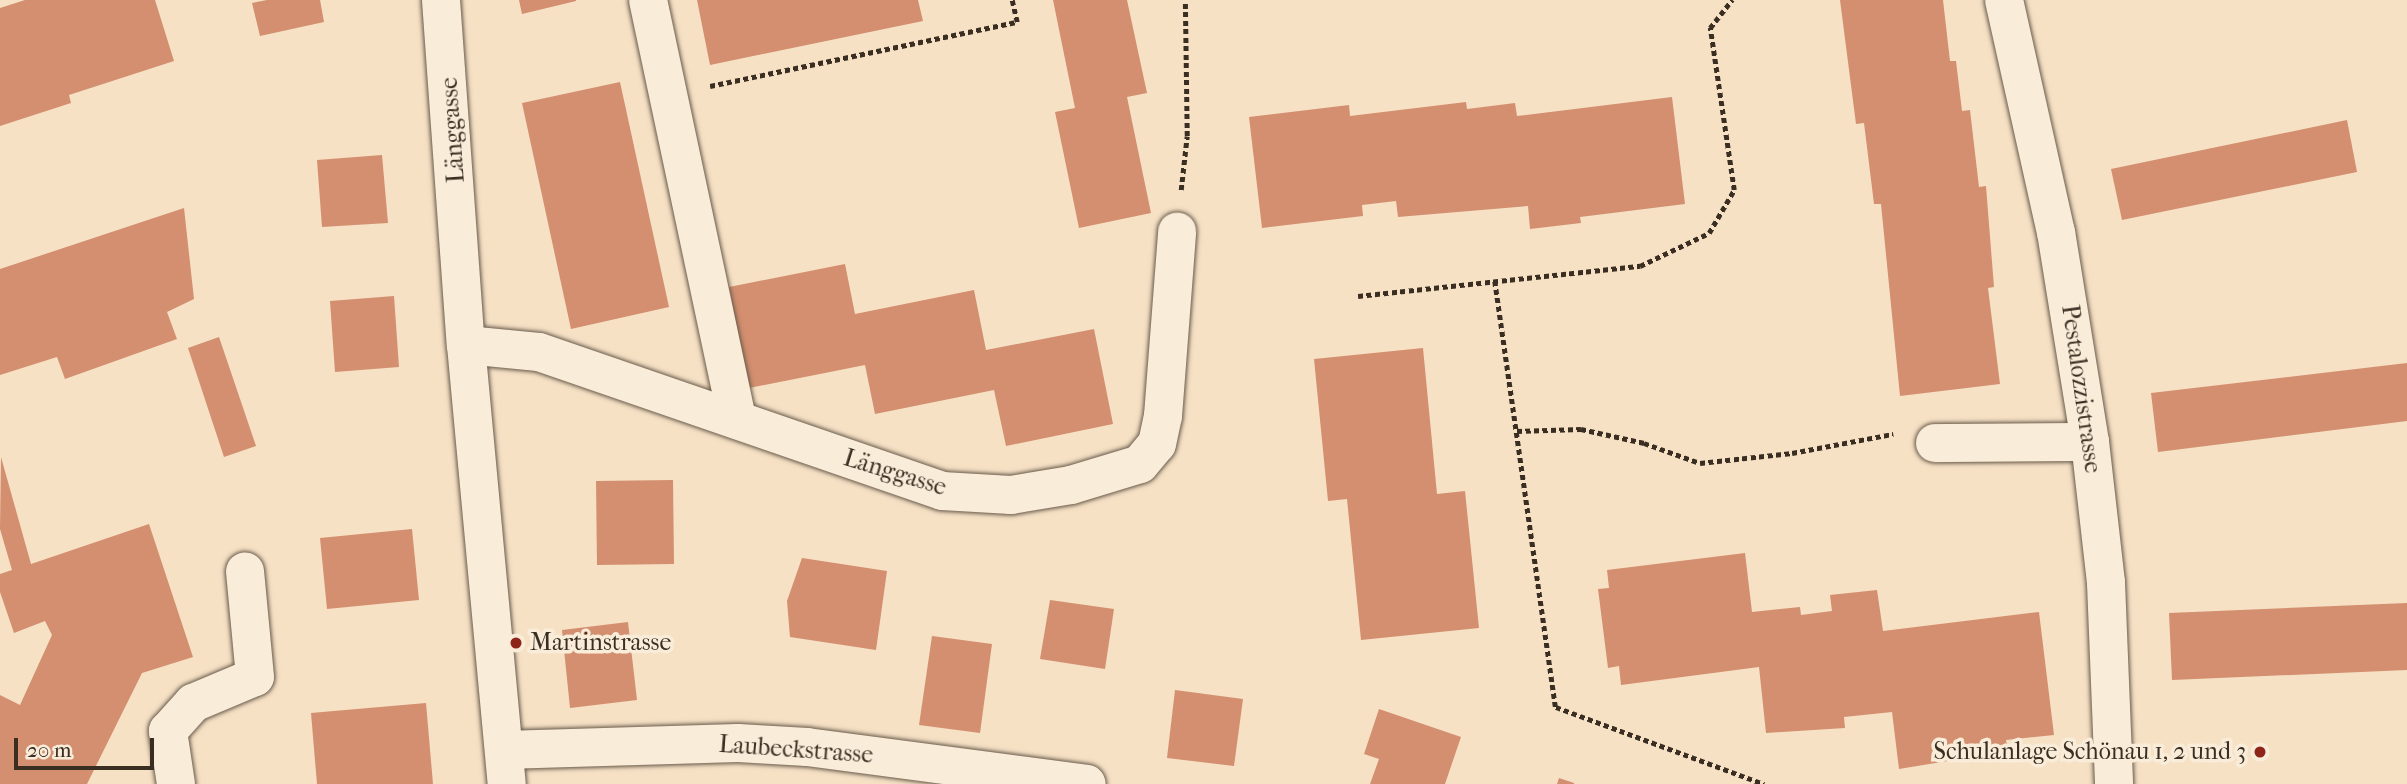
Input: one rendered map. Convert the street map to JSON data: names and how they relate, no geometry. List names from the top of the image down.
{
  "streets": {
    "street": ["Länggasse", "Pestalozzistrasse", "Laubeckstrasse"]
  },
  "crossings": [
    ["Länggasse", "Laubeckstrasse"]
  ],
  "places": ["Martinstrasse", "Schulanlage Schönau 1, 2 und 3"],
  "scale_bar": "20 m"
}
